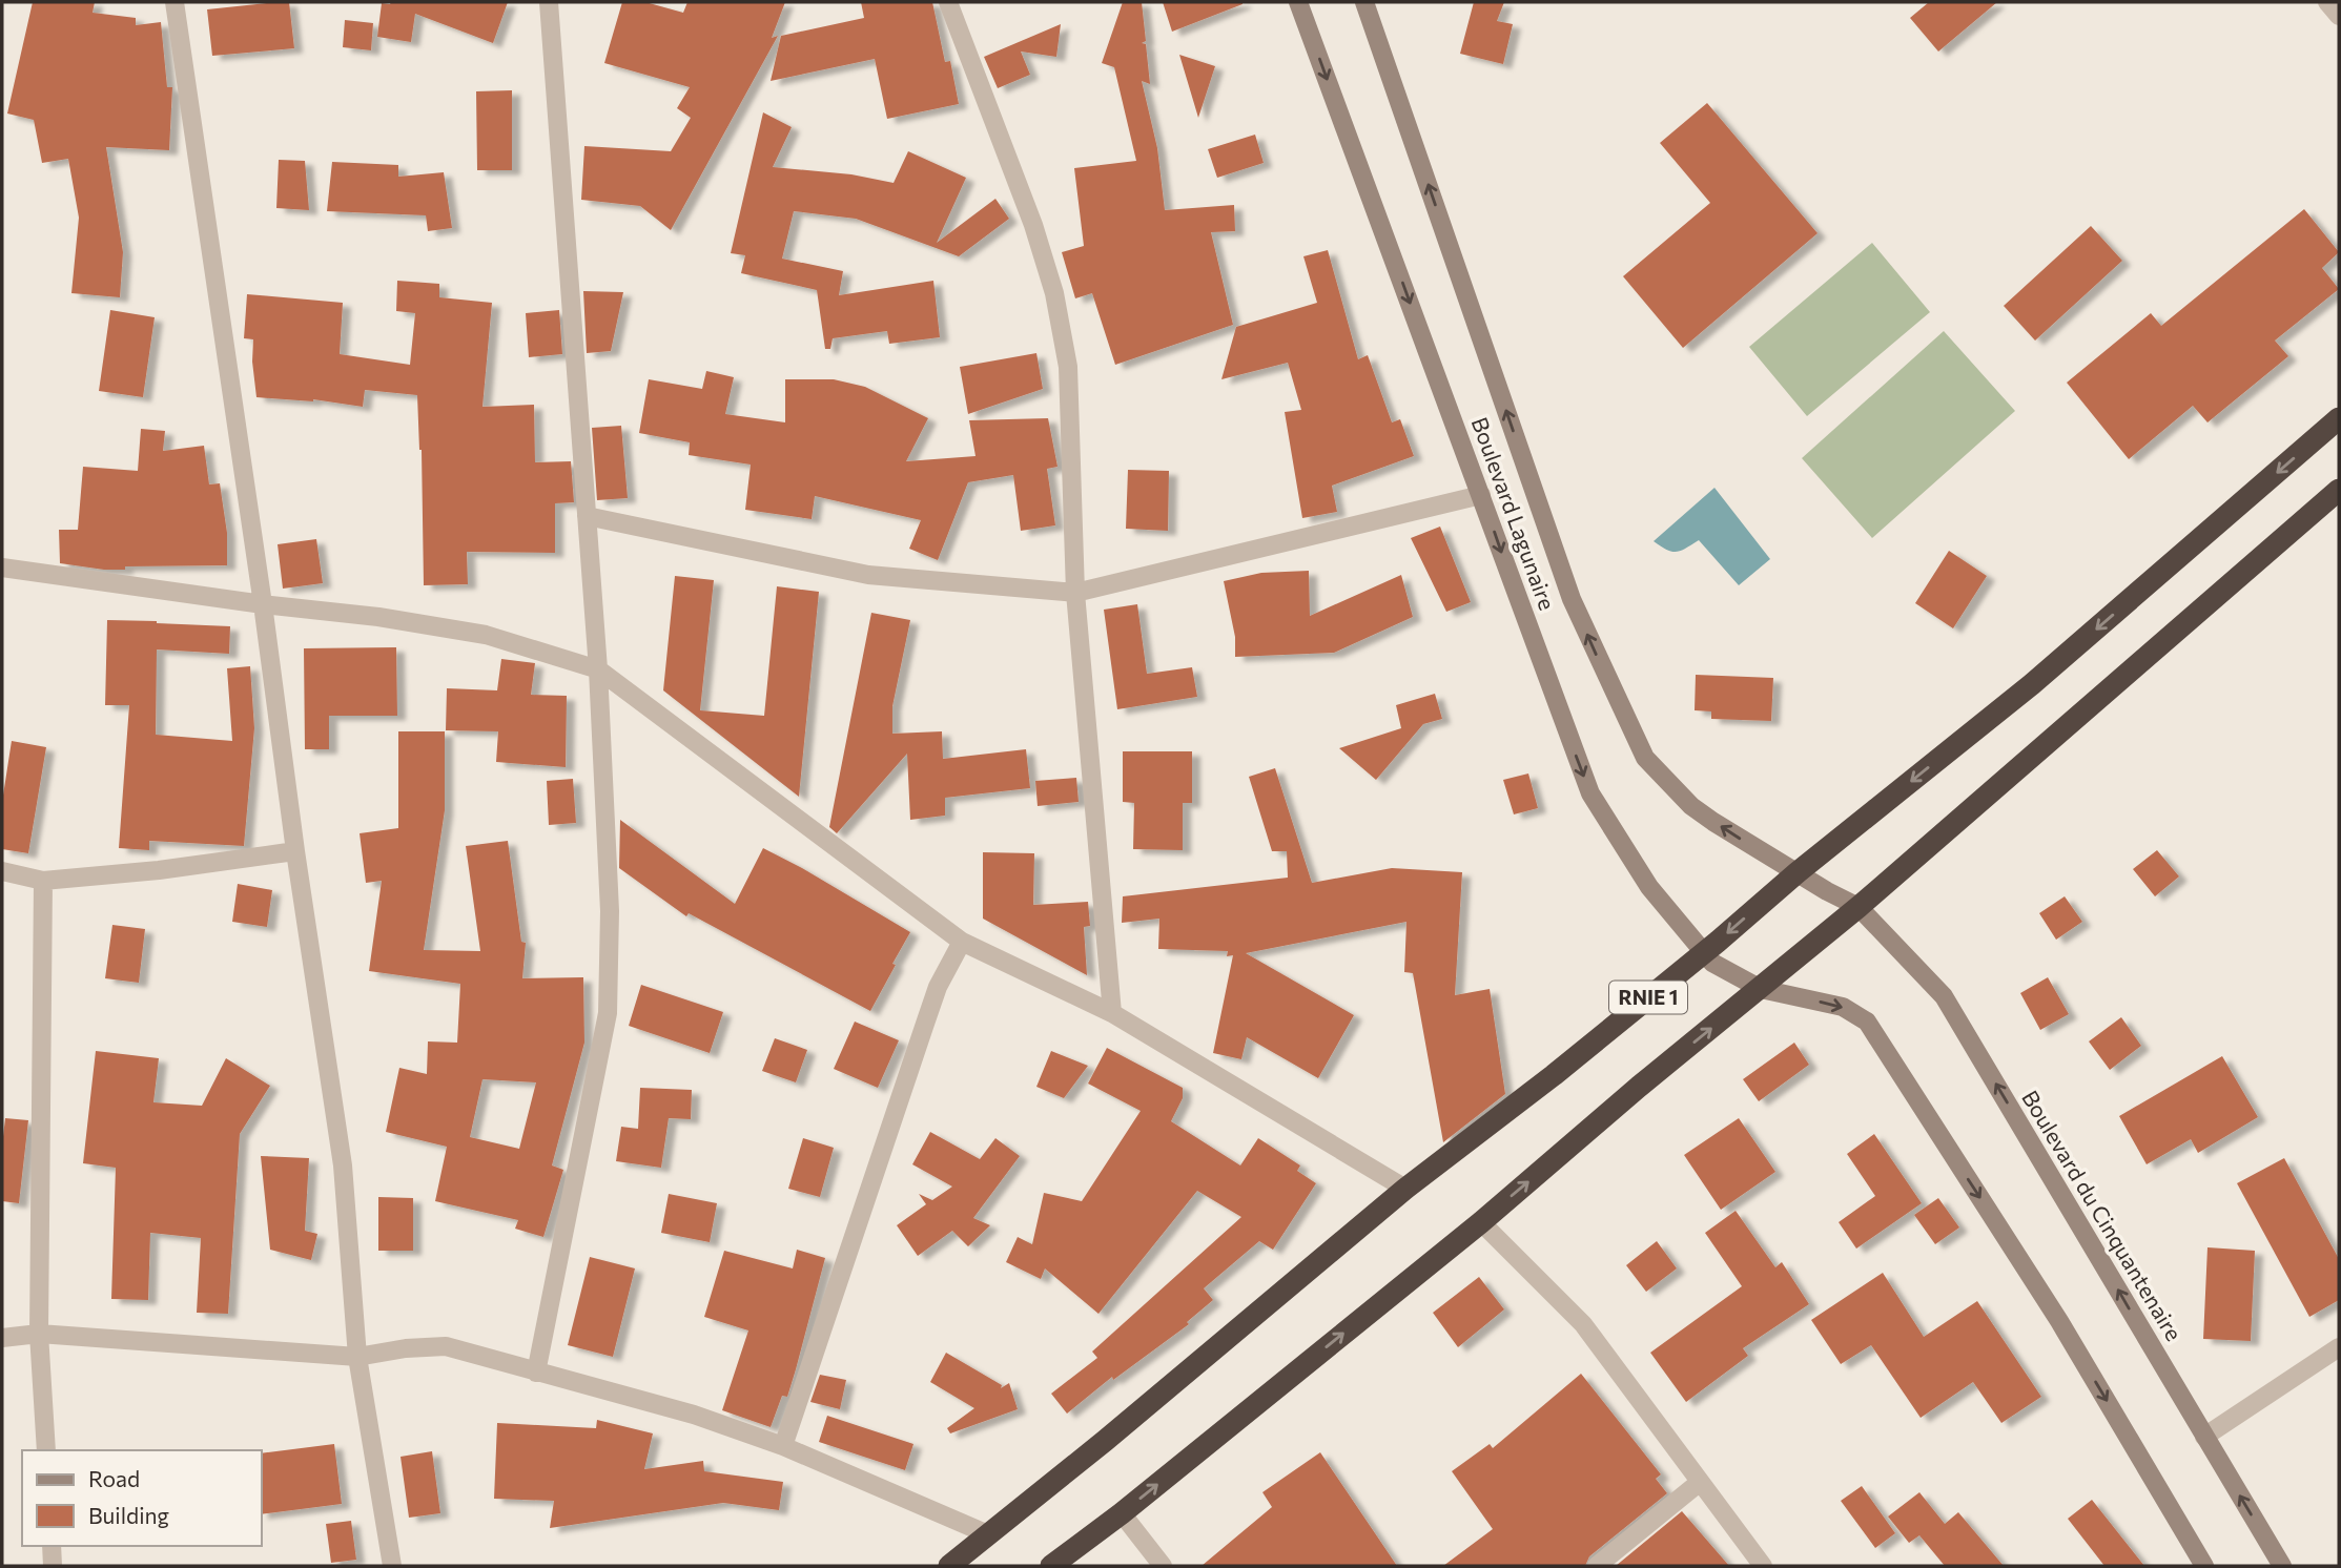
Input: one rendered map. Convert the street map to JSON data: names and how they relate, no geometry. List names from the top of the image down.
{
  "streets": {
    "highway": ["RNIE 1"],
    "main road": ["Boulevard Lagunaire", "Boulevard du Cinquantenaire"]
  },
  "crossings": [
    ["Boulevard Lagunaire", "RNIE 1"],
    ["Boulevard Lagunaire", "Boulevard du Cinquantenaire"],
    ["RNIE 1", "Boulevard du Cinquantenaire"]
  ],
  "legend": ["Road", "Building"]
}
